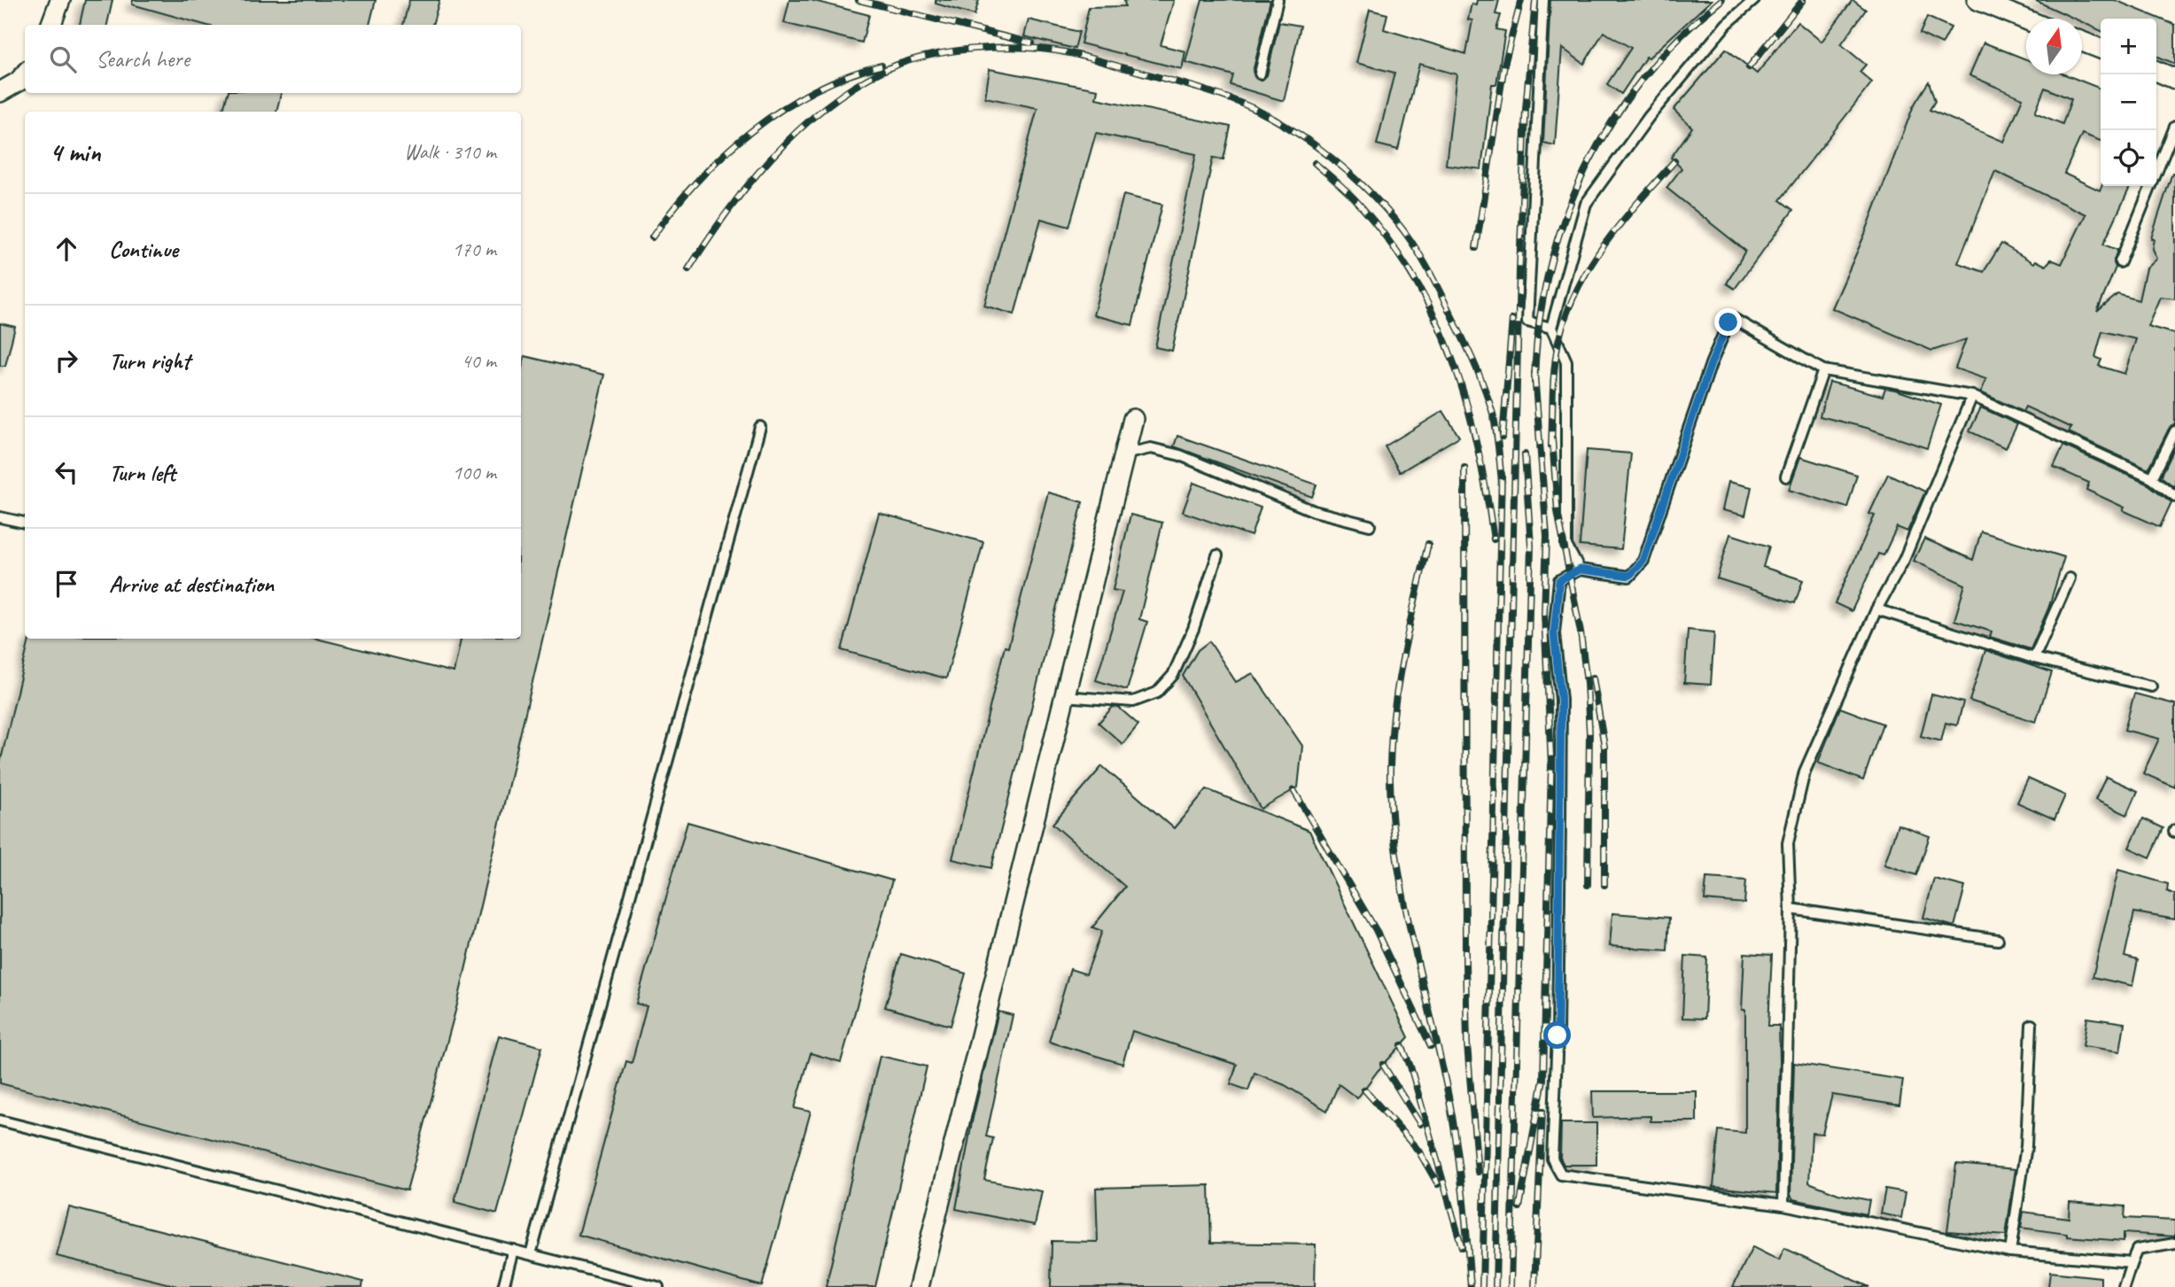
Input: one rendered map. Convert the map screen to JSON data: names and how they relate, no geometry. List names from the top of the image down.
{
  "north": "top",
  "page": {
    "map_buttons": ["+", "−"],
    "search": "Search here",
    "heading": ["4 min", "Walk · 310 m"],
    "list": [
      ["Continue", "170 m"],
      ["Turn right", "40 m"],
      ["Turn left", "100 m"],
      "Arrive at destination"
    ]
  }
}
